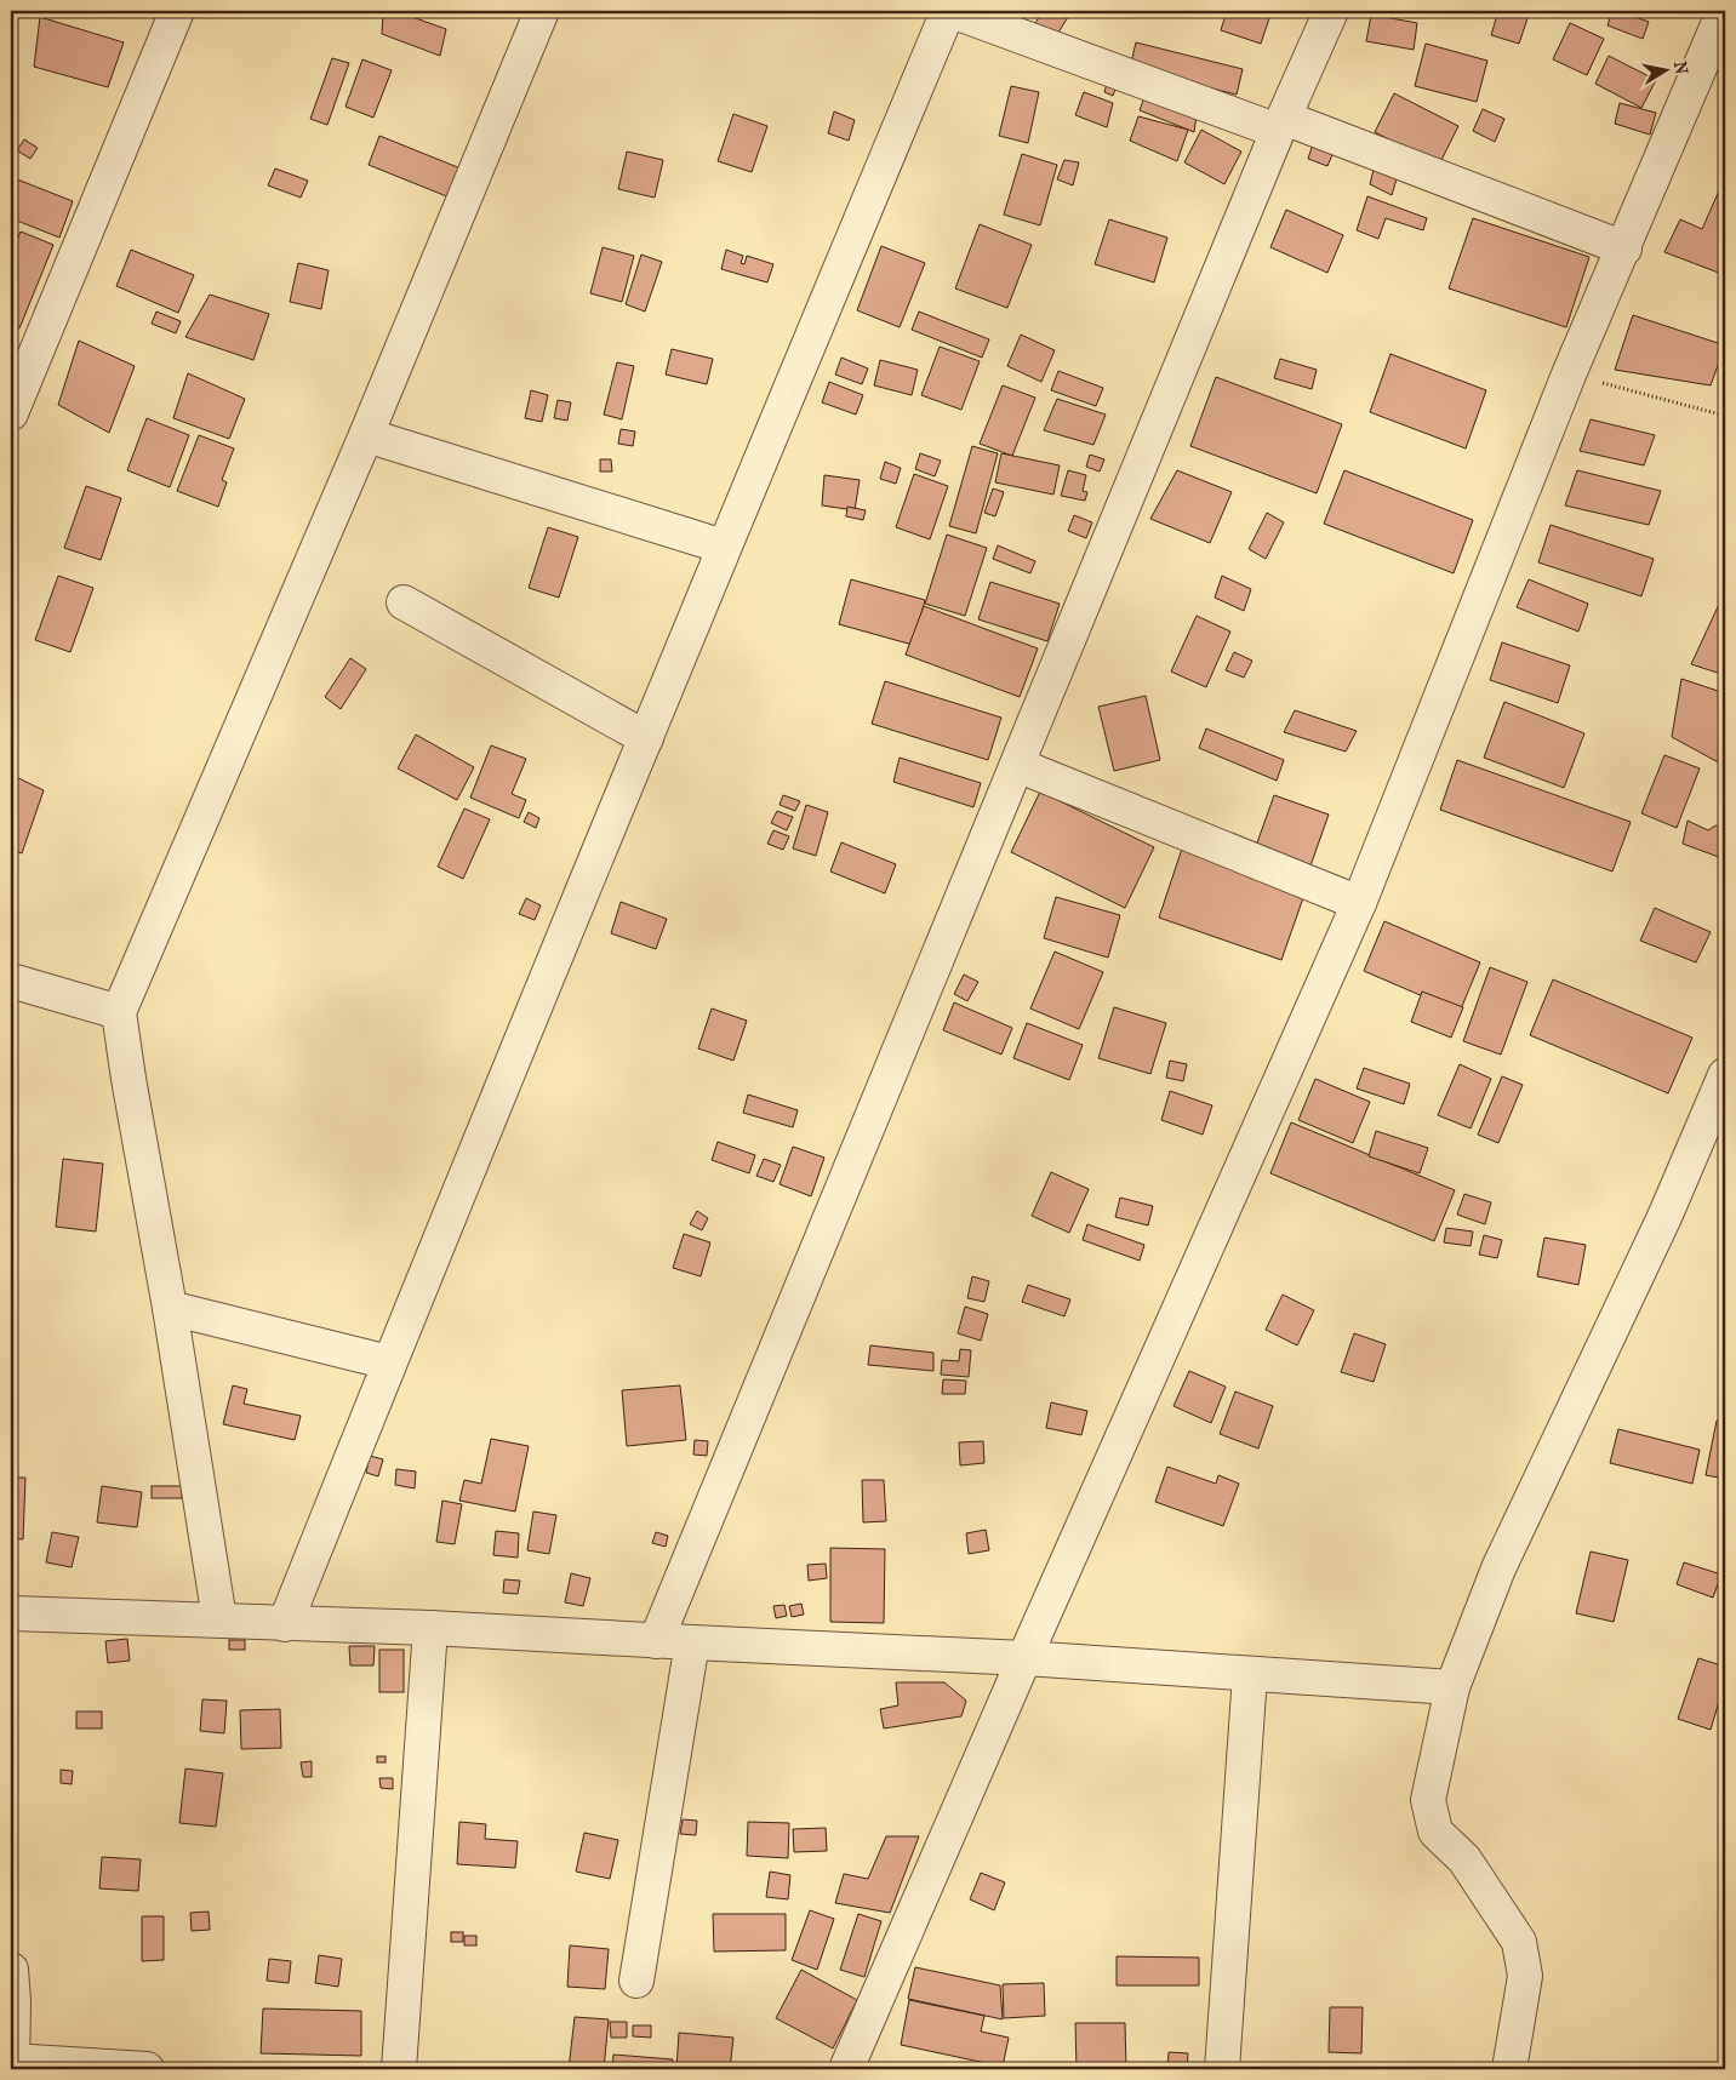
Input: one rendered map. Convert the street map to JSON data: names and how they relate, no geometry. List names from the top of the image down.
{
  "north": "right"
}
